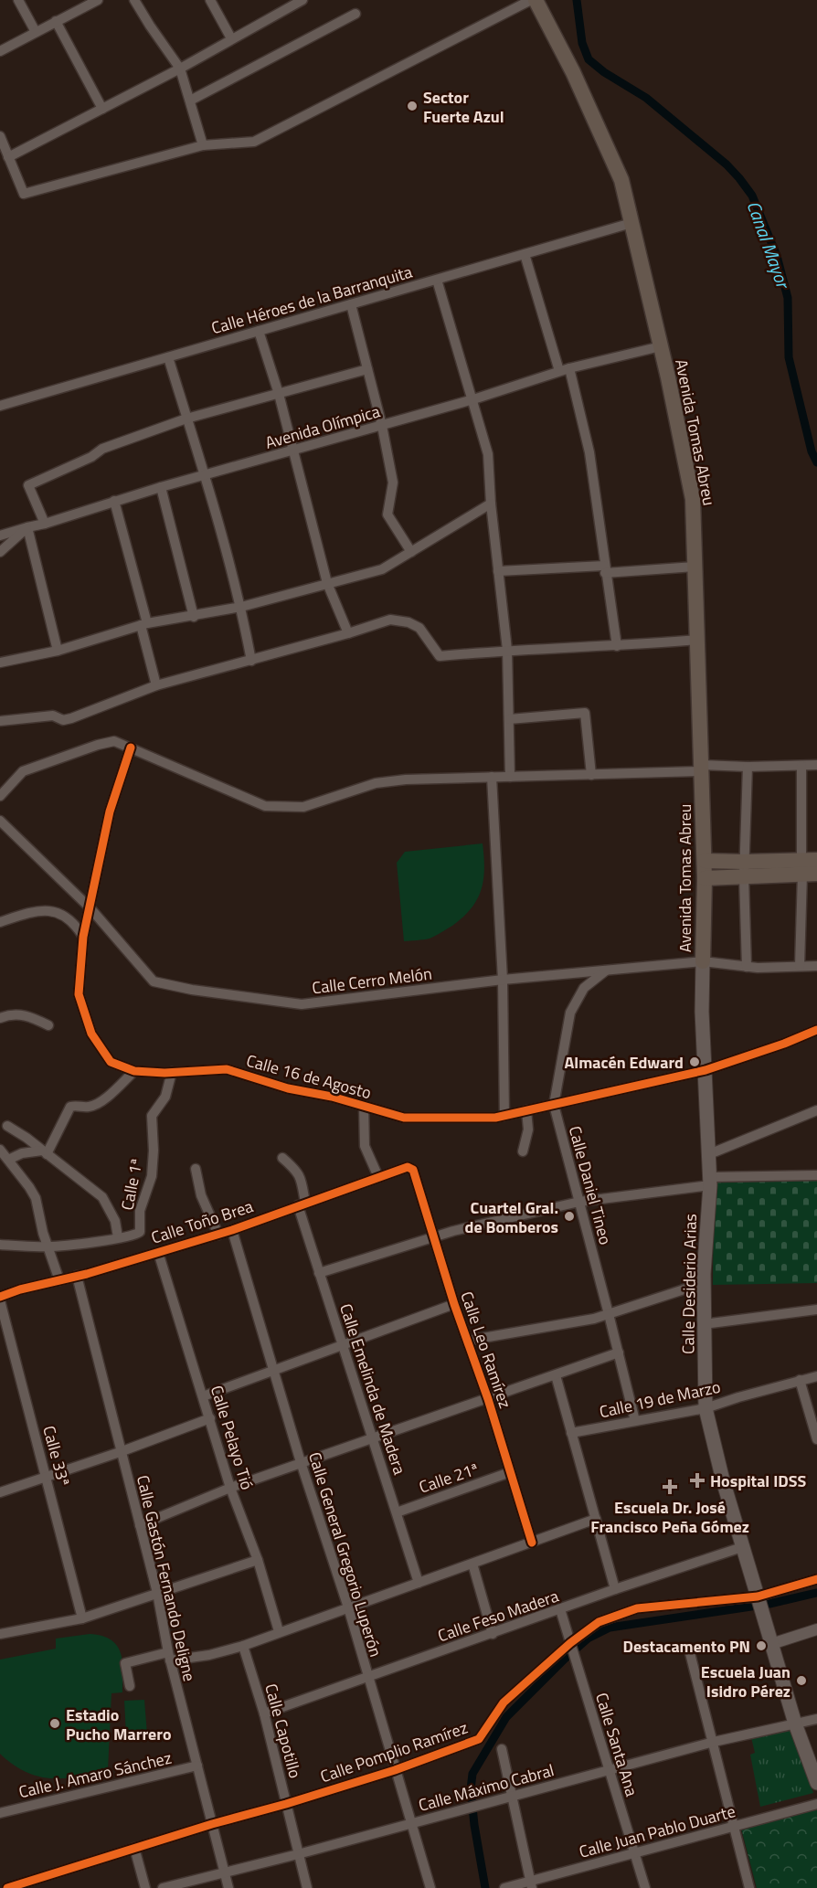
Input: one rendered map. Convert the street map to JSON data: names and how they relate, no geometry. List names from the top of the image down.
{
  "streets": {
    "main road": ["Avenida Tomas Abreu", "Calle Desiderio Arias"],
    "street": [
      "Calle Héroes de la Barranquita",
      "Avenida Olímpica",
      "Calle Cerro Melón",
      "Calle 16 de Agosto",
      "Calle 1ª",
      "Calle Daniel Tineo",
      "Calle Toño Brea",
      "Calle Leo Ramírez",
      "Calle Emelinda de Madera",
      "Calle 19 de Marzo",
      "Calle Pelayo Tió",
      "Calle 33ª",
      "Calle 21ª",
      "Calle General Gregorio Luperón",
      "Calle Gastón Fernando Deligne",
      "Calle Feso Madera",
      "Calle Capotillo",
      "Calle Santa Ana",
      "Calle Pomplio Ramírez",
      "Calle J. Amaro Sánchez",
      "Calle Máximo Cabral",
      "Calle Juan Pablo Duarte"
    ]
  },
  "crossings": [
    ["Calle Héroes de la Barranquita", "Avenida Tomas Abreu"],
    ["Avenida Olímpica", "Avenida Tomas Abreu"],
    ["Avenida Tomas Abreu", "Calle Cerro Melón"],
    ["Avenida Tomas Abreu", "Calle Desiderio Arias"],
    ["Calle Cerro Melón", "Calle 16 de Agosto"],
    ["Calle Cerro Melón", "Calle Daniel Tineo"],
    ["Calle Cerro Melón", "Calle Desiderio Arias"],
    ["Calle 16 de Agosto", "Calle 1ª"],
    ["Calle 16 de Agosto", "Calle Daniel Tineo"],
    ["Calle 16 de Agosto", "Calle Desiderio Arias"],
    ["Calle Daniel Tineo", "Calle 19 de Marzo"],
    ["Calle Toño Brea", "Calle Leo Ramírez"],
    ["Calle Toño Brea", "Calle Emelinda de Madera"],
    ["Calle Toño Brea", "Calle Pelayo Tió"],
    ["Calle Toño Brea", "Calle 33ª"],
    ["Calle Toño Brea", "Calle General Gregorio Luperón"],
    ["Calle Toño Brea", "Calle Gastón Fernando Deligne"],
    ["Calle Desiderio Arias", "Calle 19 de Marzo"],
    ["Calle Desiderio Arias", "Calle Feso Madera"],
    ["Calle Desiderio Arias", "Calle Pomplio Ramírez"],
    ["Calle Desiderio Arias", "Calle Máximo Cabral"],
    ["Calle Leo Ramírez", "Calle 21ª"],
    ["Calle Emelinda de Madera", "Calle 21ª"],
    ["Calle General Gregorio Luperón", "Calle Feso Madera"],
    ["Calle General Gregorio Luperón", "Calle Pomplio Ramírez"],
    ["Calle General Gregorio Luperón", "Calle Máximo Cabral"],
    ["Calle Gastón Fernando Deligne", "Calle Pomplio Ramírez"],
    ["Calle Gastón Fernando Deligne", "Calle J. Amaro Sánchez"],
    ["Calle Gastón Fernando Deligne", "Calle Máximo Cabral"],
    ["Calle Feso Madera", "Calle Capotillo"],
    ["Calle Feso Madera", "Calle Santa Ana"],
    ["Calle Capotillo", "Calle Pomplio Ramírez"],
    ["Calle Capotillo", "Calle Máximo Cabral"],
    ["Calle Santa Ana", "Calle Pomplio Ramírez"],
    ["Calle Santa Ana", "Calle Máximo Cabral"],
    ["Calle Santa Ana", "Calle Juan Pablo Duarte"]
  ],
  "water": ["Canal Mayor"],
  "places": {
    "other": [
      "Sector Fuerte Azul",
      "Almacén Edward",
      "Cuartel Gral. de Bomberos",
      "Destacamento PN",
      "Escuela Juan Isidro Pérez",
      "Estadio Pucho Marrero"
    ],
    "health": ["Hospital IDSS", "Escuela Dr. José Francisco Peña Gómez"]
  }
}
